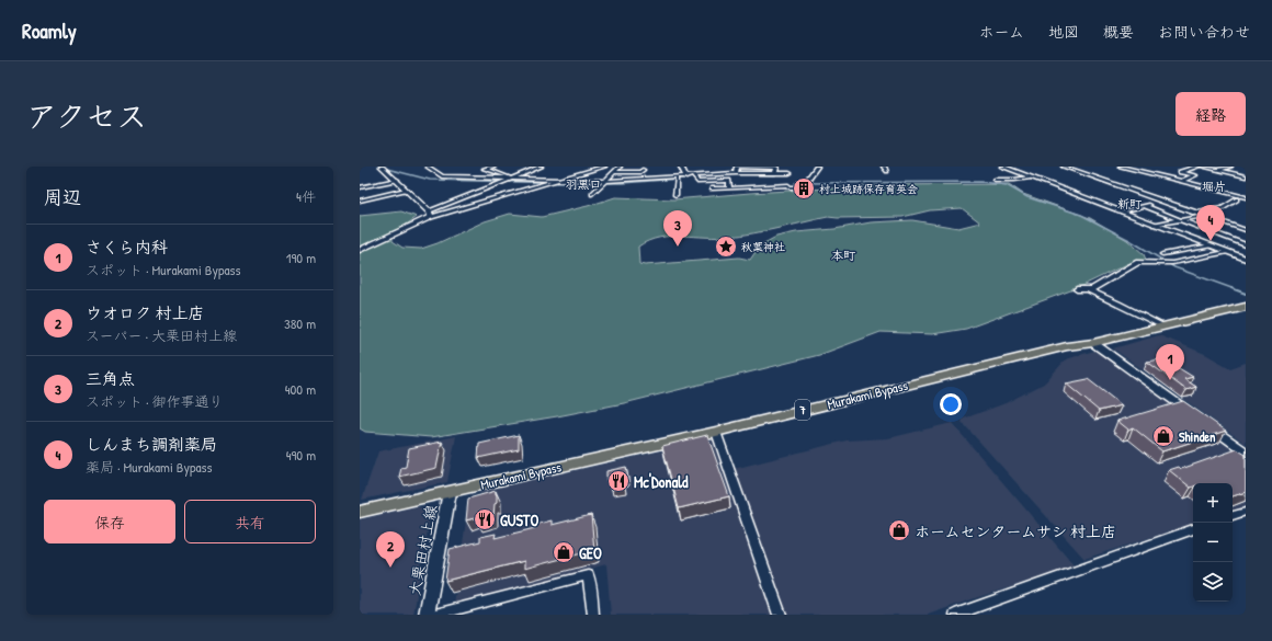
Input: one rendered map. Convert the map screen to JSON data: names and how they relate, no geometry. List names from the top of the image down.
{
  "streets": {
    "highway": ["Murakami Bypass", "7"],
    "main road": ["大栗田村上線"]
  },
  "crossings": [
    ["Murakami Bypass", "大栗田村上線"]
  ],
  "districts": [
    "羽黒口",
    "堀片",
    "新町",
    "本町"
  ],
  "places": {
    "building": ["村上城跡保存育英会"],
    "place": ["秋葉神社"],
    "shop": ["Shinden", "ホームセンタームサシ 村上店", "GEO"],
    "restaurant": ["Mc'Donald", "GUSTO"]
  },
  "page": {
    "header": "Roamly",
    "nav": [
      "ホーム",
      "地図",
      "概要",
      "お問い合わせ"
    ],
    "title": "アクセス",
    "buttons": [
      "経路",
      ["保存", "共有"]
    ],
    "heading": ["周辺", "4件"],
    "pins": [
      "4",
      "3",
      "1",
      "2"
    ],
    "list": [
      {
        "mark": "1",
        "name": "さくら内科",
        "note": "スポット · Murakami Bypass",
        "value": "190 m"
      },
      {
        "mark": "2",
        "name": "ウオロク 村上店",
        "note": "スーパー · 大栗田村上線",
        "value": "380 m"
      },
      {
        "mark": "3",
        "name": "三角点",
        "note": "スポット · 御作事通り",
        "value": "400 m"
      },
      {
        "mark": "4",
        "name": "しんまち調剤薬局",
        "note": "薬局 · Murakami Bypass",
        "value": "490 m"
      }
    ],
    "map_buttons": ["+", "−"]
  }
}
